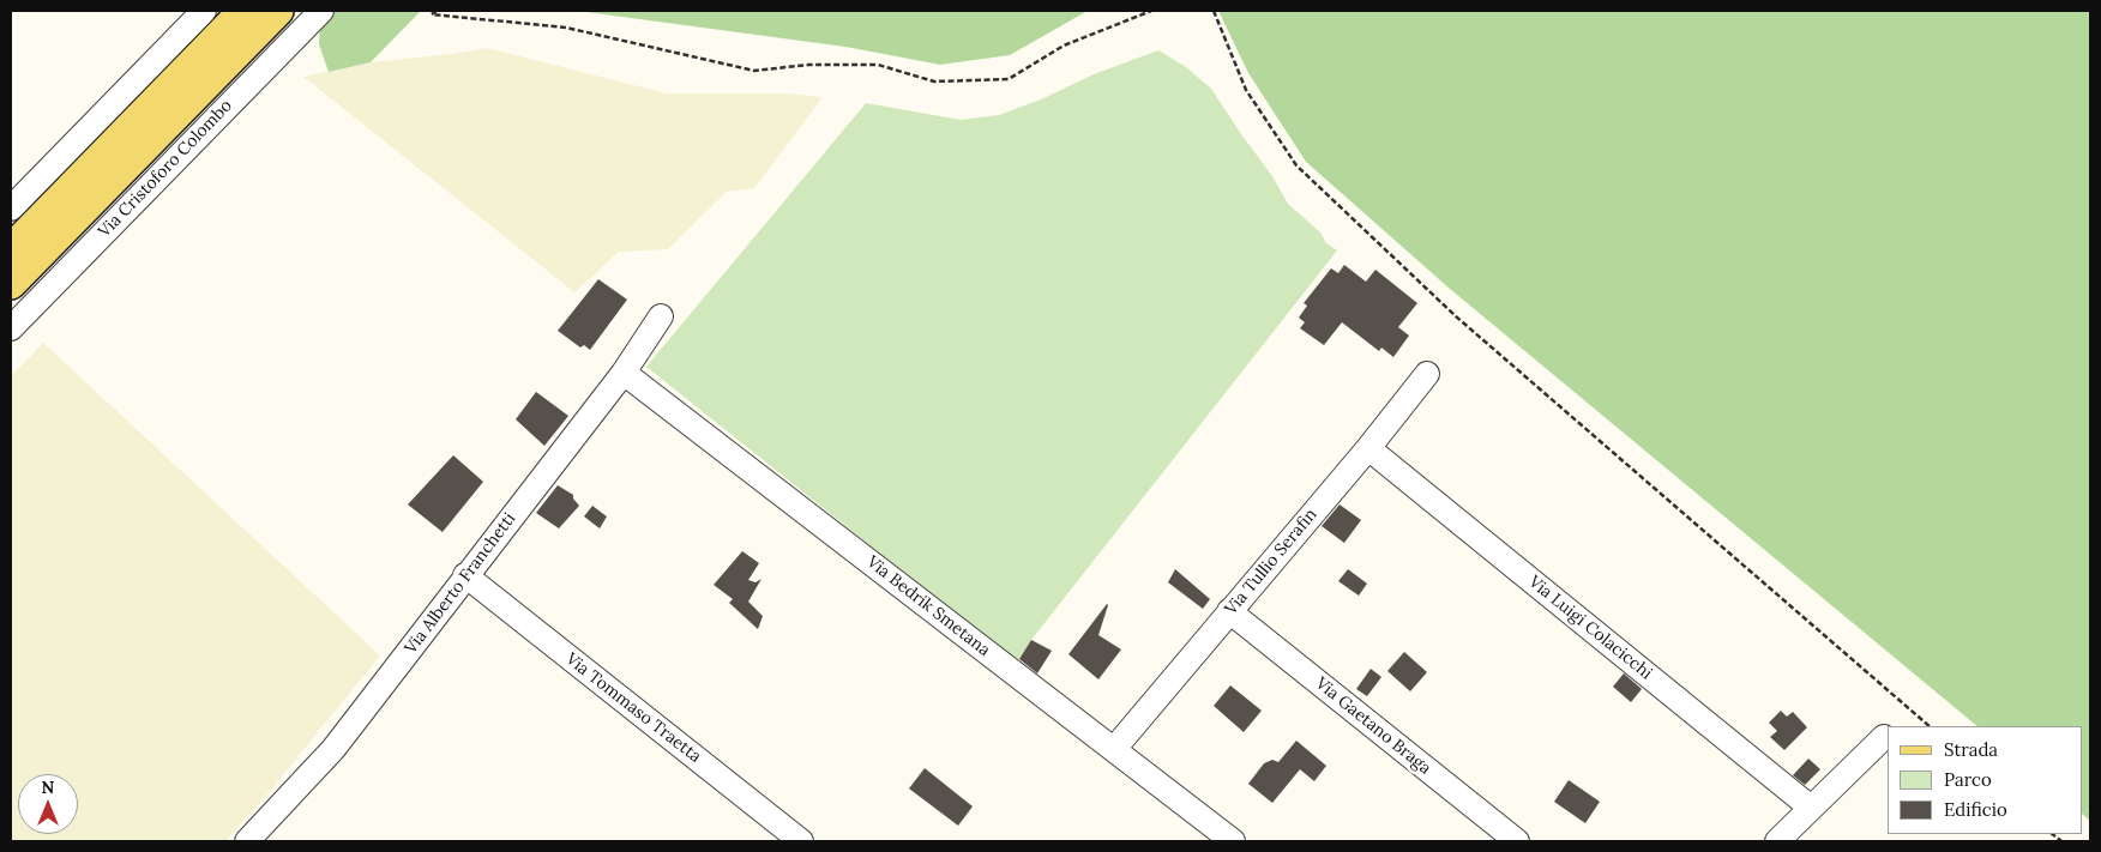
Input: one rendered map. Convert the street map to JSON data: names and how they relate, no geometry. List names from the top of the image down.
{
  "streets": {
    "main road": ["Via Cristoforo Colombo"],
    "street": [
      "Via Tullio Serafin",
      "Via Alberto Franchetti",
      "Via Bedrik Smetana",
      "Via Luigi Colacicchi",
      "Via Tommaso Traetta",
      "Via Gaetano Braga"
    ]
  },
  "crossings": [
    ["Via Tullio Serafin", "Via Bedrik Smetana"],
    ["Via Tullio Serafin", "Via Luigi Colacicchi"],
    ["Via Tullio Serafin", "Via Gaetano Braga"],
    ["Via Alberto Franchetti", "Via Bedrik Smetana"],
    ["Via Alberto Franchetti", "Via Tommaso Traetta"]
  ],
  "legend": ["Strada", "Parco", "Edificio"],
  "north": "top"
}
